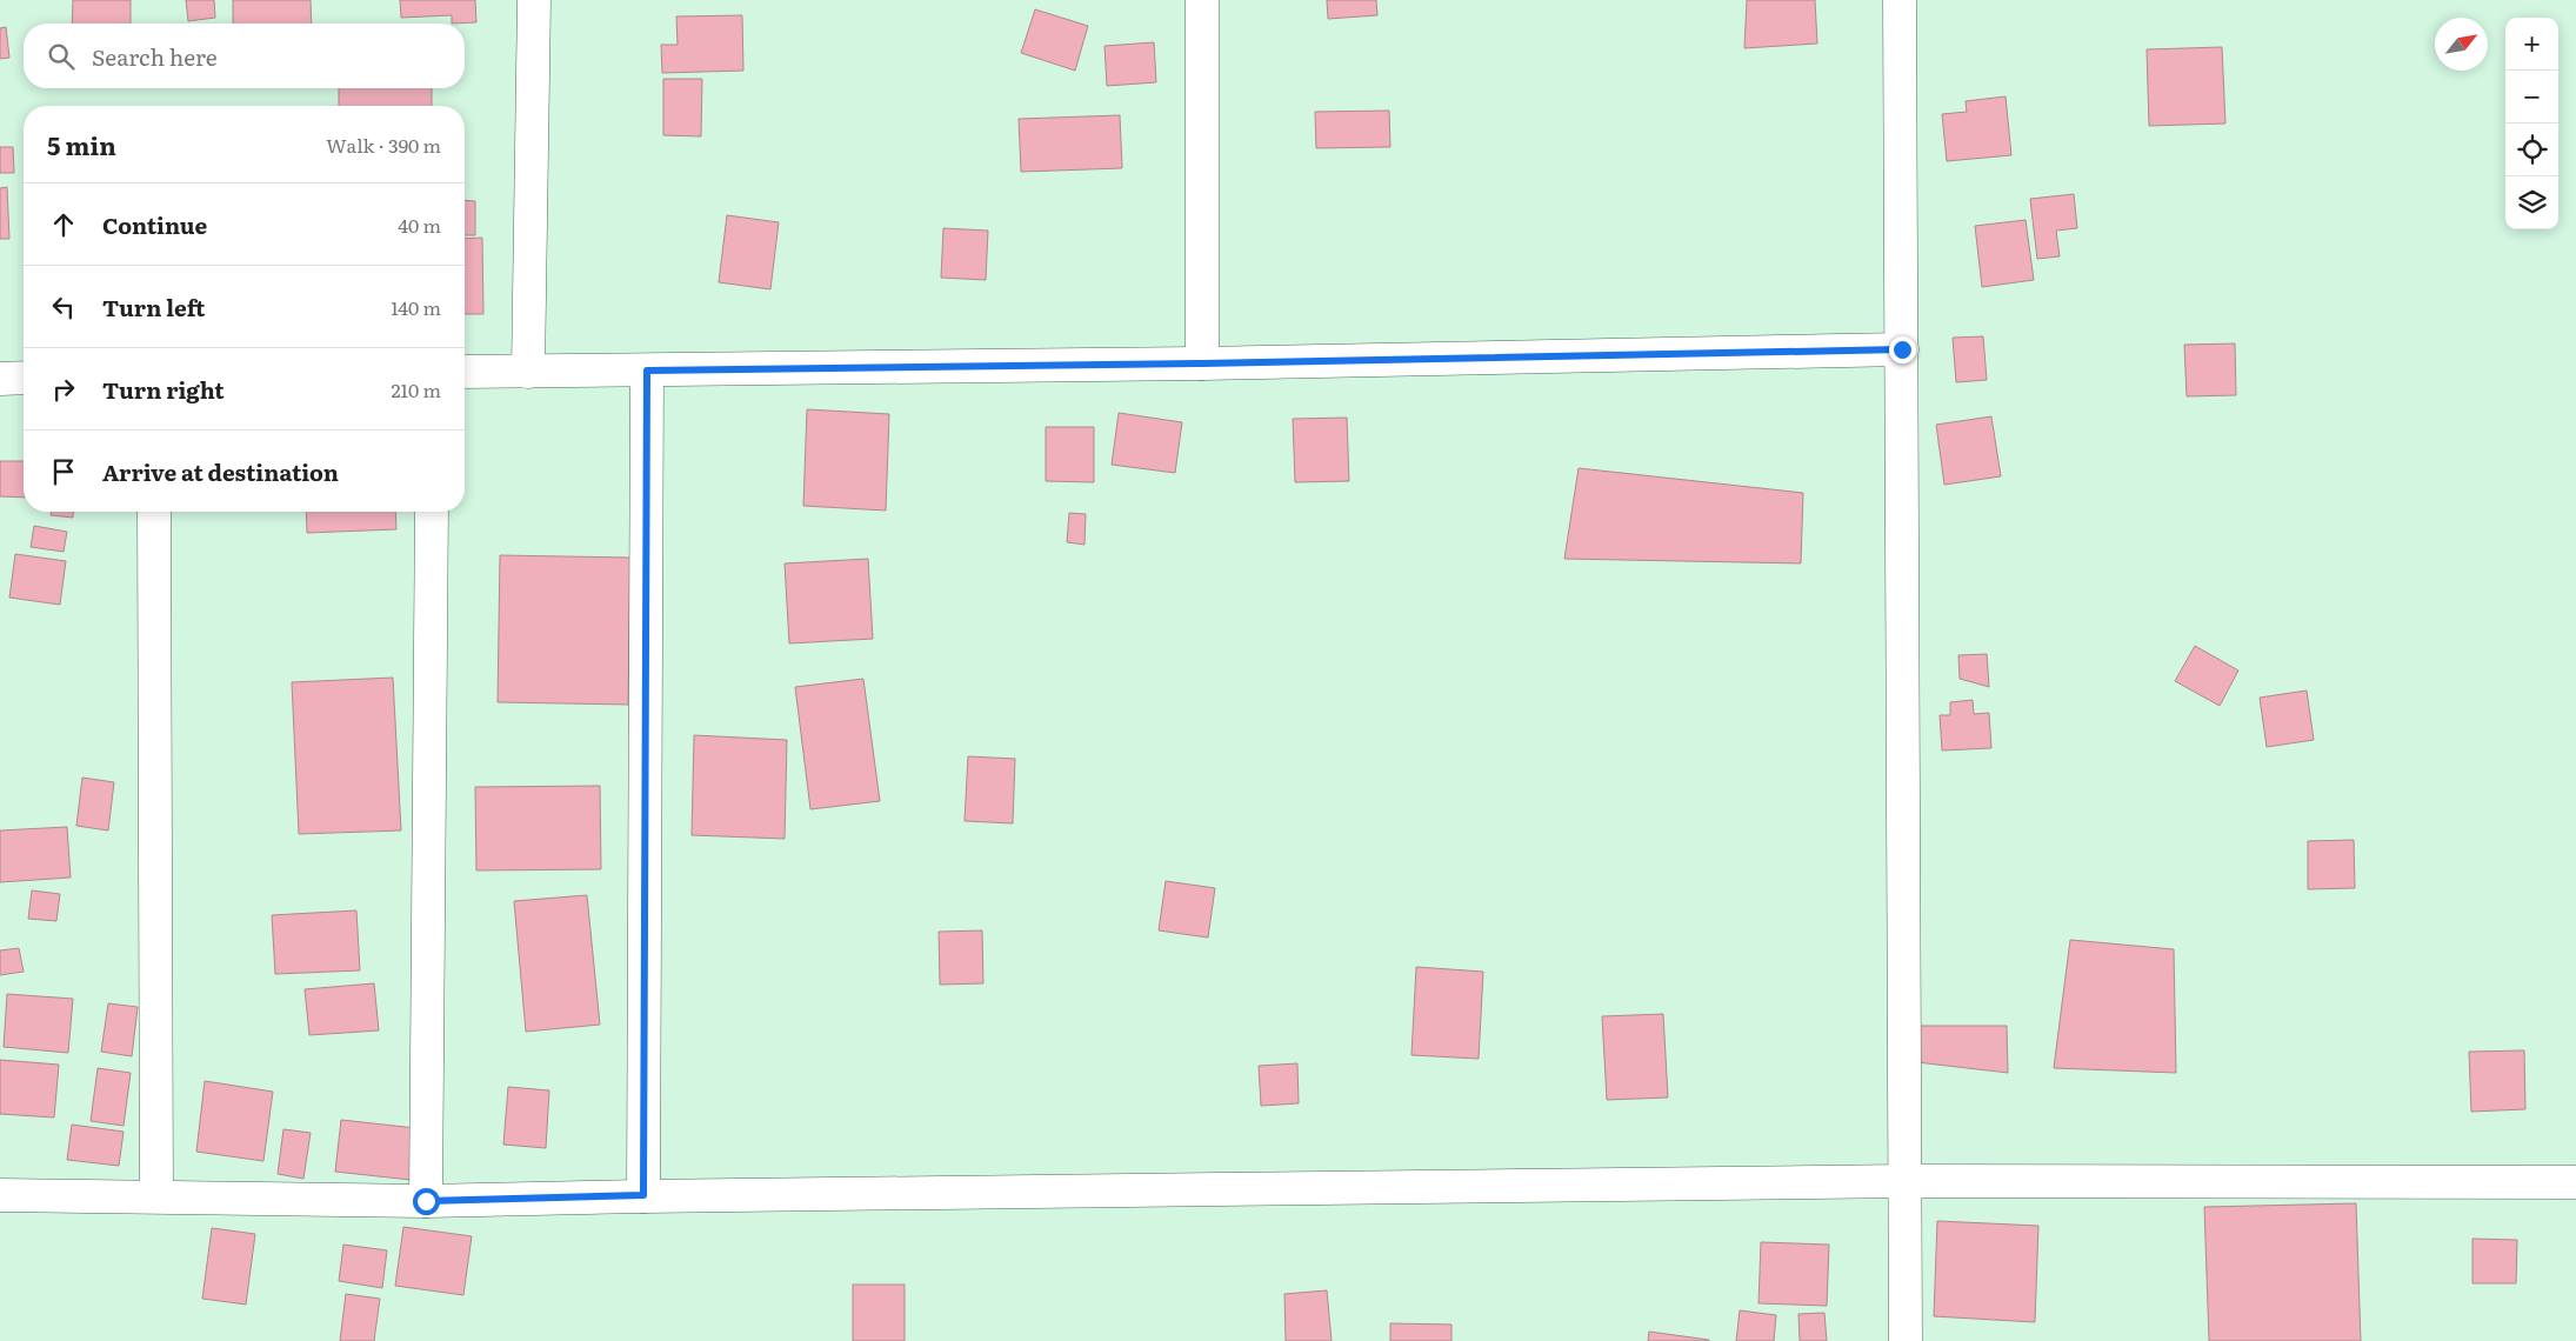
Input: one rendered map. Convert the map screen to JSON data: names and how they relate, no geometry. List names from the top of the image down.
{
  "north": "top right",
  "page": {
    "map_buttons": ["+", "−"],
    "search": "Search here",
    "heading": ["5 min", "Walk · 390 m"],
    "list": [
      ["Continue", "40 m"],
      ["Turn left", "140 m"],
      ["Turn right", "210 m"],
      "Arrive at destination"
    ]
  }
}
